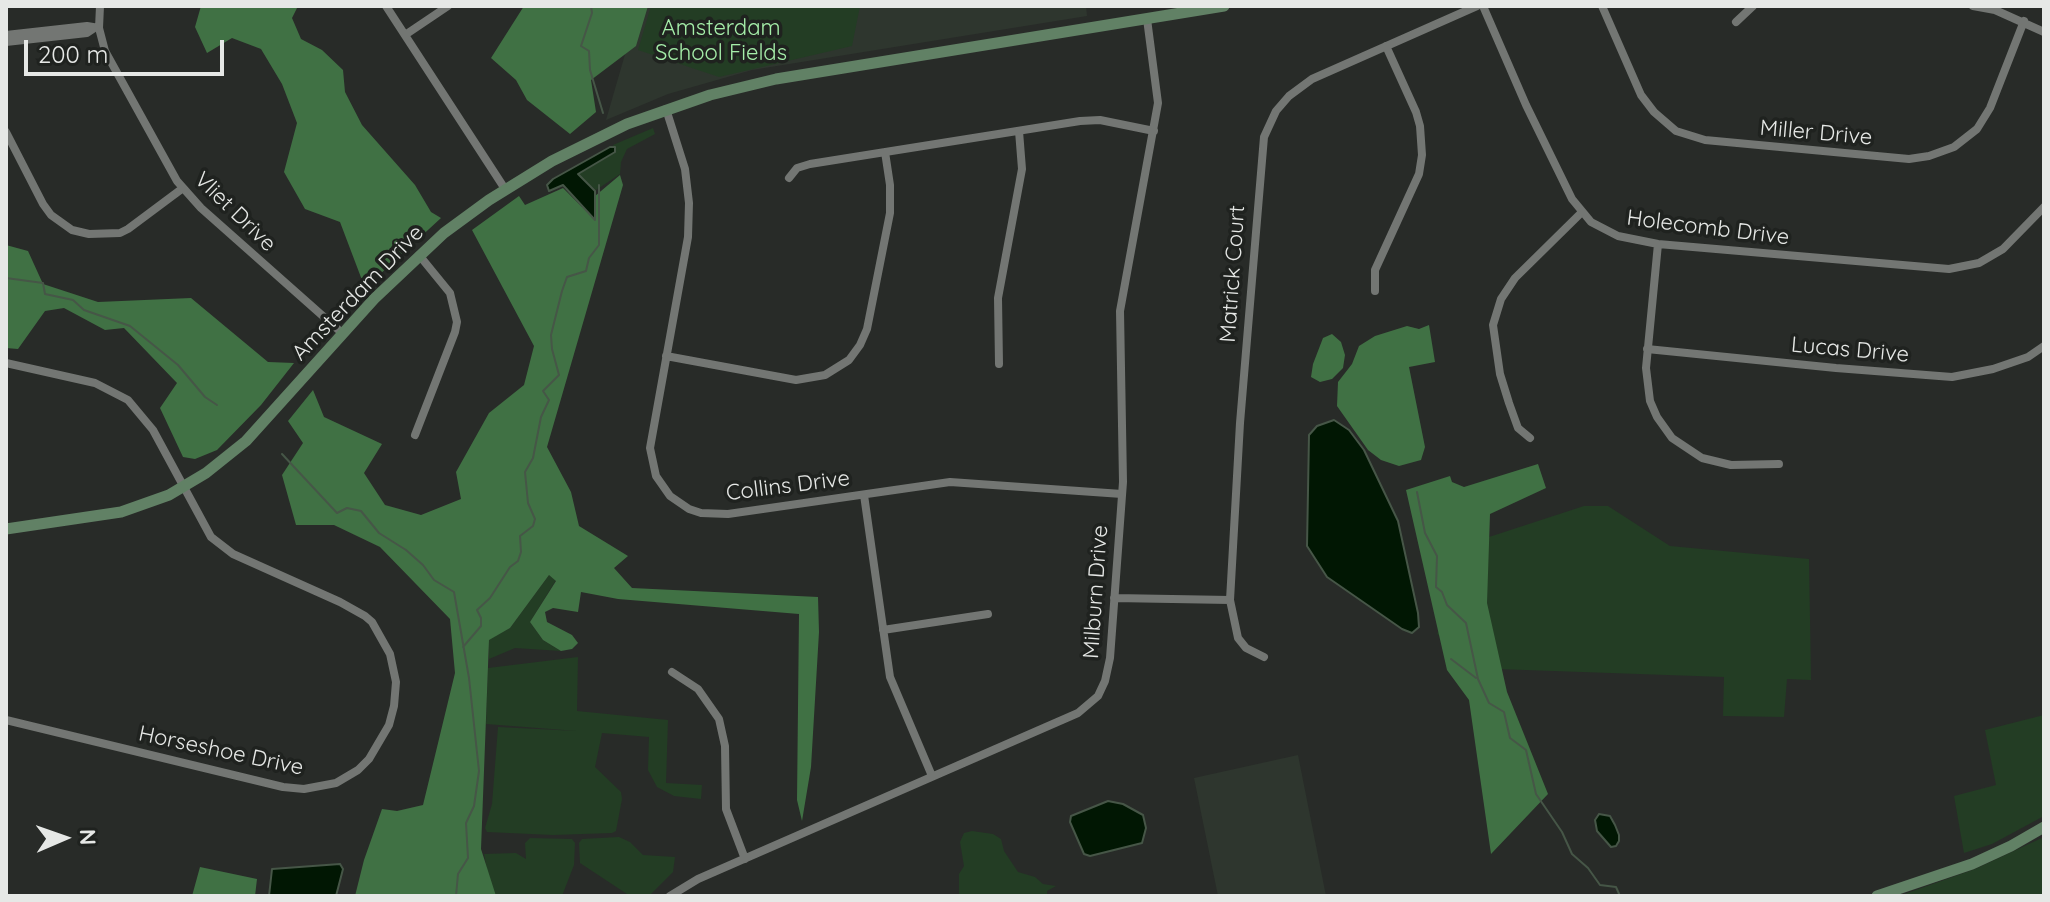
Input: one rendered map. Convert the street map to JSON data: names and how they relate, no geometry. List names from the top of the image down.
{
  "streets": {
    "street": [
      "Miller Drive",
      "Vliet Drive",
      "Holecomb Drive",
      "Matrick Court",
      "Amsterdam Drive",
      "Lucas Drive",
      "Collins Drive",
      "Milburn Drive",
      "Horseshoe Drive"
    ]
  },
  "crossings": [
    ["Vliet Drive", "Amsterdam Drive"],
    ["Amsterdam Drive", "Collins Drive"],
    ["Amsterdam Drive", "Milburn Drive"],
    ["Amsterdam Drive", "Horseshoe Drive"],
    ["Collins Drive", "Milburn Drive"]
  ],
  "parks": ["Amsterdam School Fields"],
  "scale_bar": "200 m",
  "north": "right"
}
